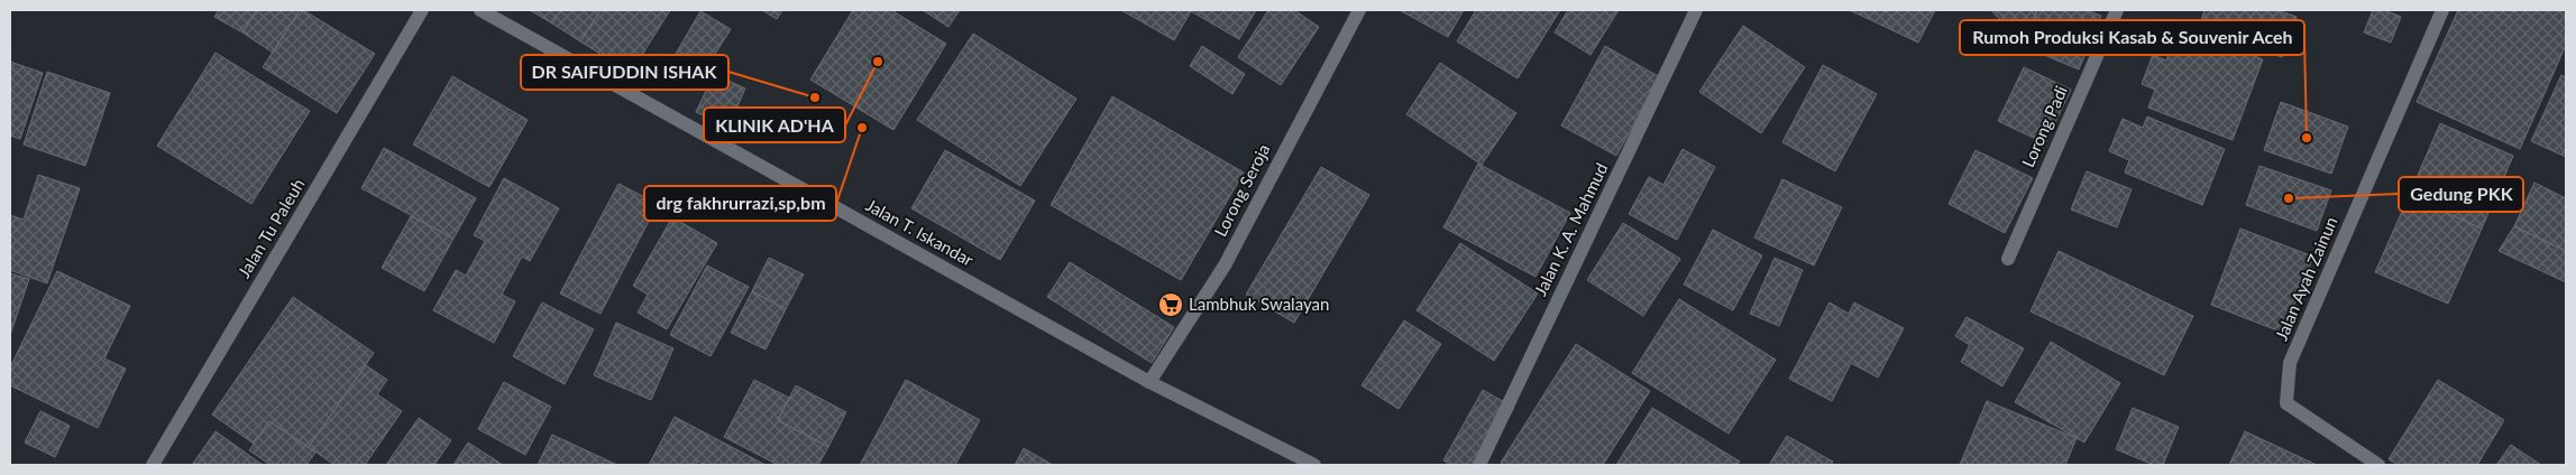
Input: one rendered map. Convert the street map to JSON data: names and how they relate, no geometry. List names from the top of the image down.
{
  "streets": {
    "street": [
      "Lorong Padi",
      "Lorong Seroja",
      "Jalan Tu Paleuh",
      "Jalan K. A. Mahmud",
      "Jalan T. Iskandar",
      "Jalan Ayah Zainun"
    ]
  },
  "crossings": [
    ["Lorong Seroja", "Jalan T. Iskandar"]
  ],
  "places": {
    "other": [
      "KLINIK AD'HA",
      "DR SAIFUDDIN ISHAK",
      "drg fakhrurrazi,sp,bm",
      "Rumoh Produksi Kasab & Souvenir Aceh",
      "Gedung PKK"
    ],
    "supermarket": ["Lambhuk Swalayan"]
  }
}
